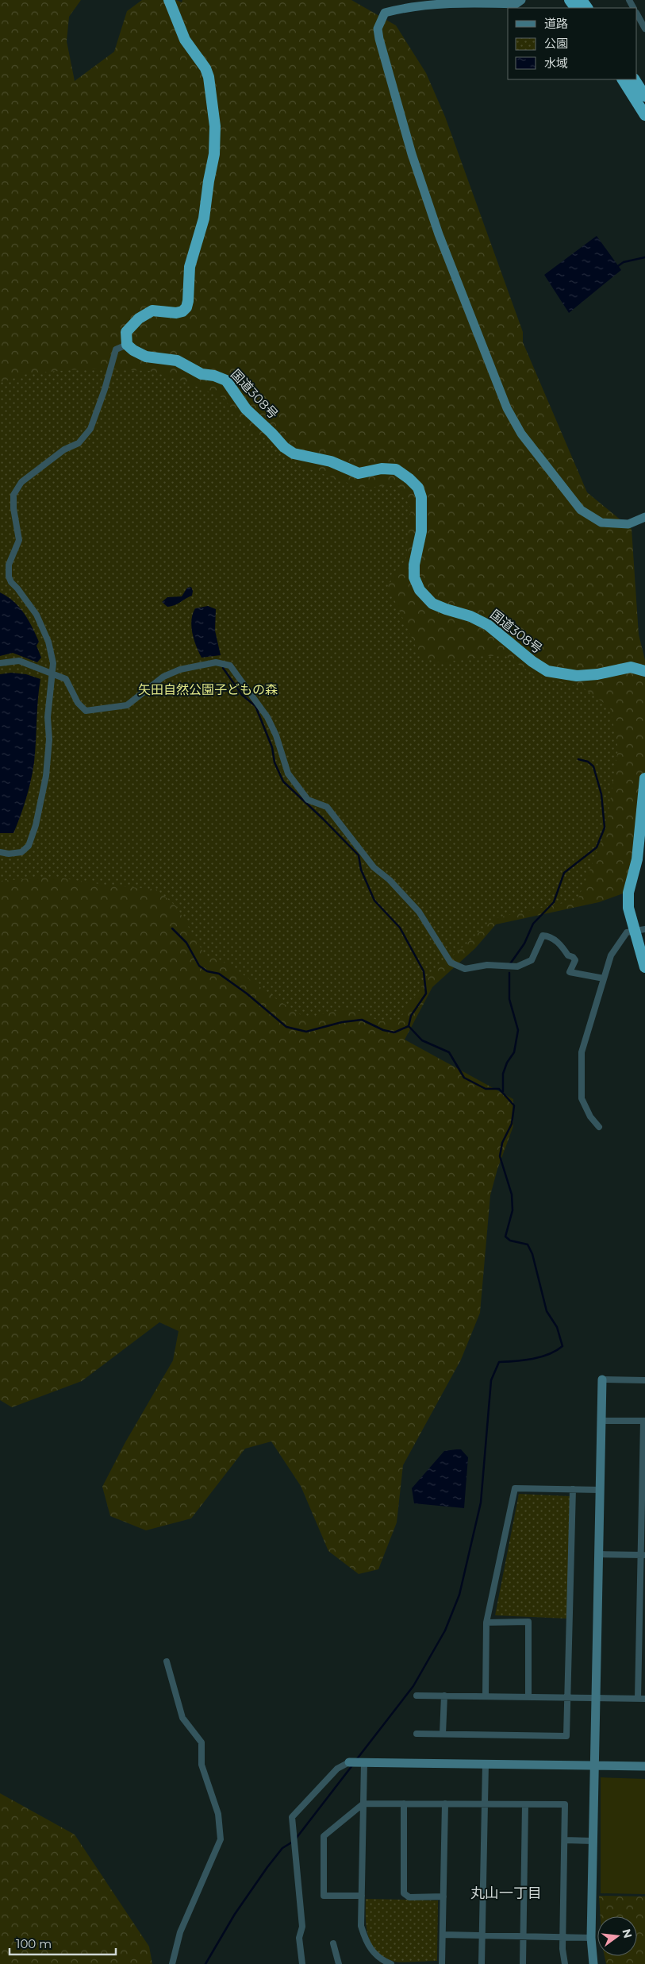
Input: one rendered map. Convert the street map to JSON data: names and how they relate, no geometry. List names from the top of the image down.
{
  "streets": {
    "highway": ["国道308号"]
  },
  "districts": ["丸山一丁目"],
  "parks": ["矢田自然公園子どもの森"],
  "legend": ["道路", "公園", "水域"],
  "scale_bar": "100 m",
  "north": "right"
}
